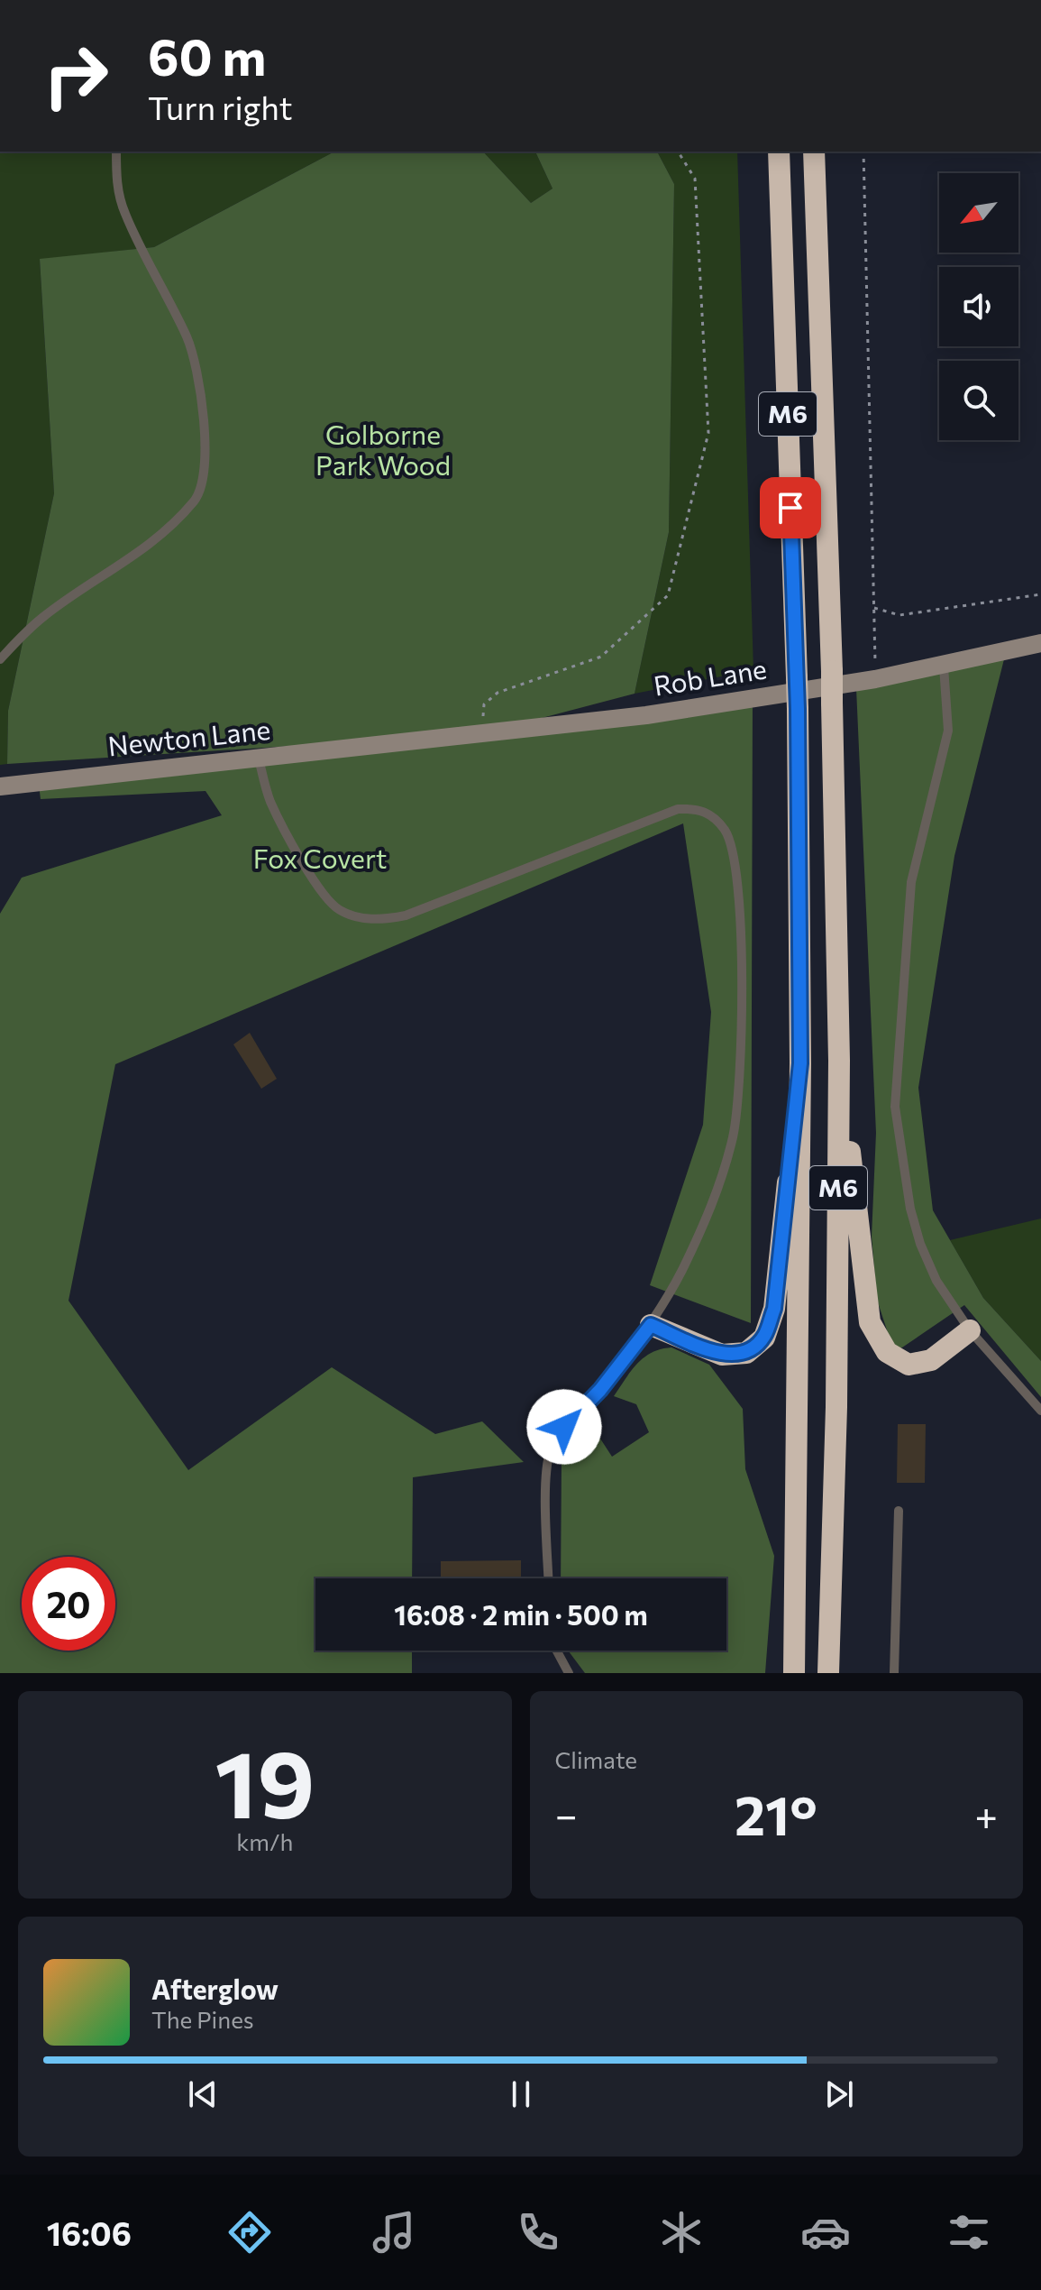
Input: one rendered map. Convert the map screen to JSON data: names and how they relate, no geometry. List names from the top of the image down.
{
  "streets": {
    "highway": ["M6"],
    "street": ["Rob Lane", "Newton Lane"]
  },
  "crossings": [
    ["Rob Lane", "Newton Lane"]
  ],
  "parks": ["Golborne Park Wood", "Fox Covert"],
  "north": "bottom left",
  "page": {
    "turn": ["60 m", "Turn right"],
    "limit": "20",
    "trip": "16:08 · 2 min · 500 m",
    "tile": [
      ["19", "km/h"],
      "Climate"
    ],
    "heat": ["−", "21°", "+"],
    "song": ["Afterglow", "The Pines"],
    "tabs": "16:06"
  }
}
